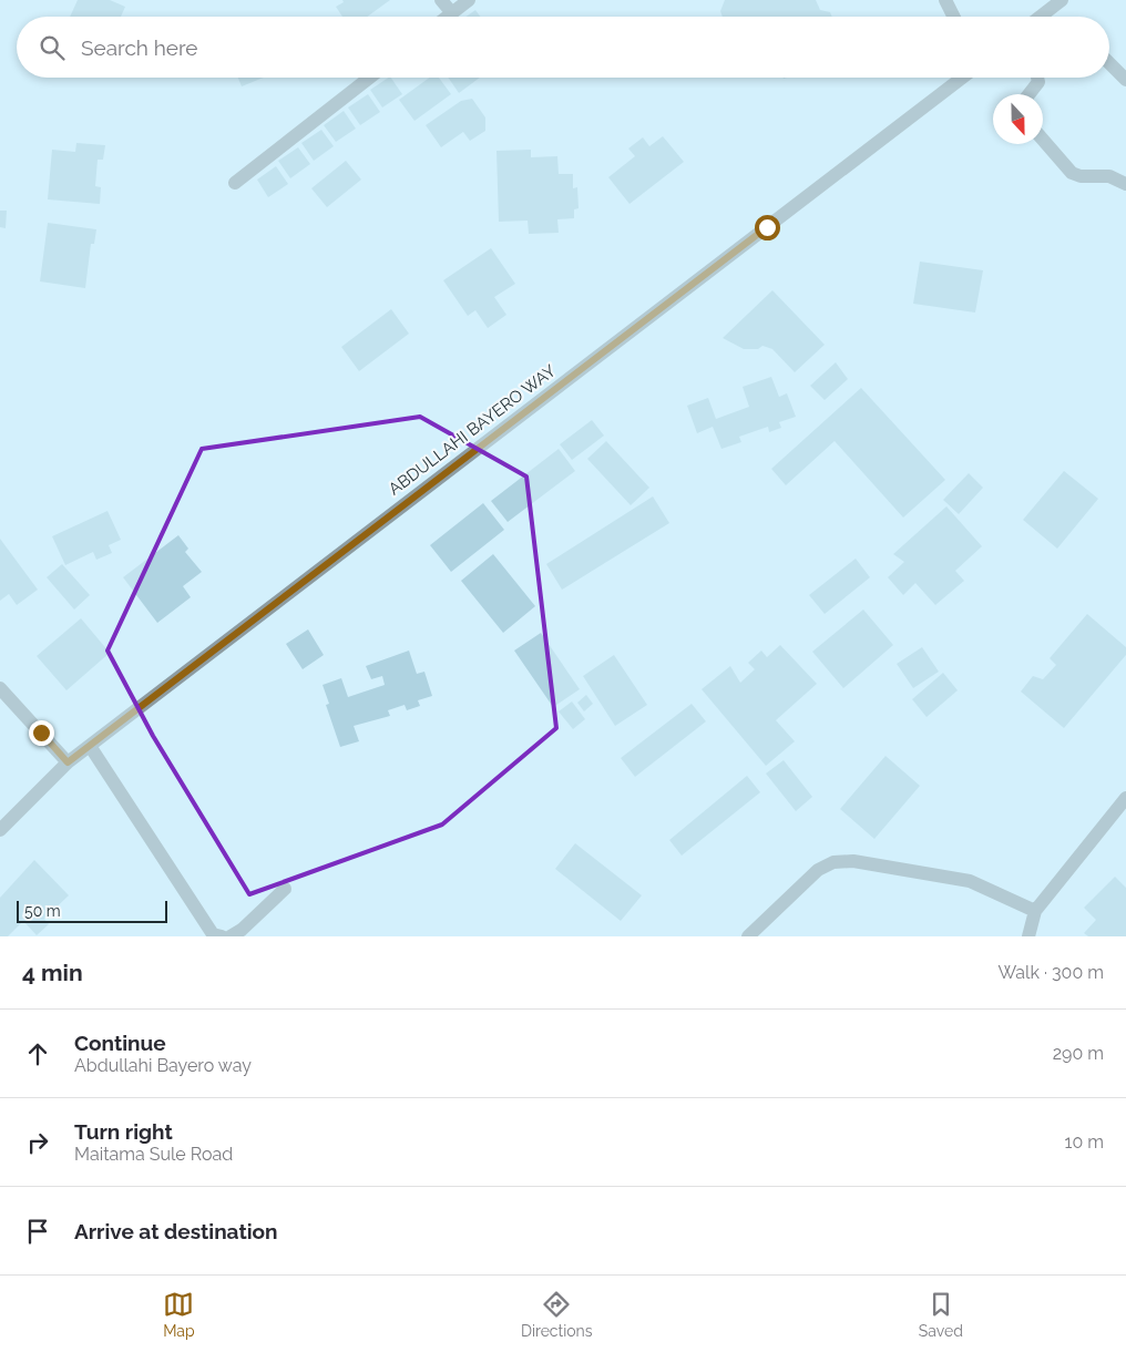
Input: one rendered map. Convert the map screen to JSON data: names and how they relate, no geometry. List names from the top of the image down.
{
  "streets": {
    "street": ["ABDULLAHI BAYERO WAY"]
  },
  "scale_bar": "50 m",
  "north": "bottom",
  "page": {
    "search": "Search here",
    "scale": "50 m",
    "heading": ["4 min", "Walk · 300 m"],
    "list": [
      ["Continue", "Abdullahi Bayero way", "290 m"],
      ["Turn right", "Maitama Sule Road", "10 m"],
      "Arrive at destination"
    ],
    "nav": ["Map", "Directions", "Saved"]
  }
}
